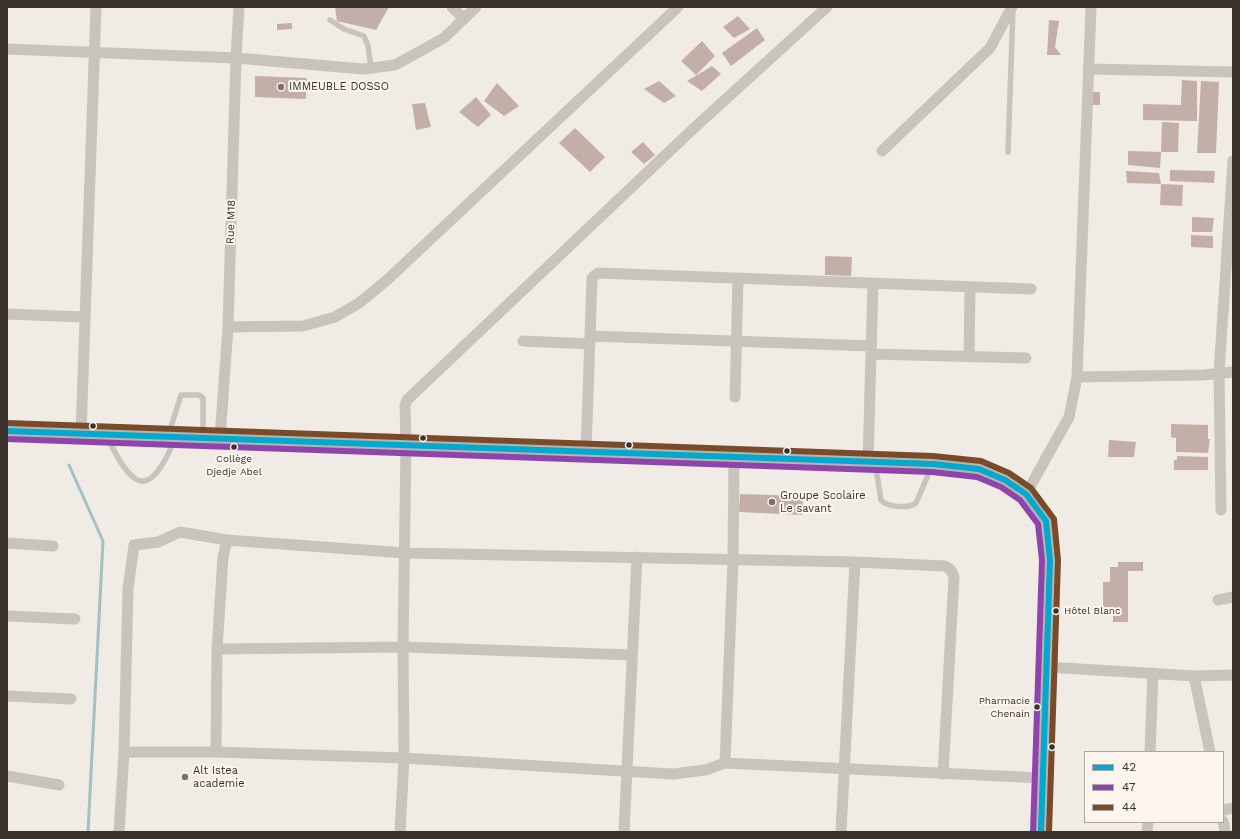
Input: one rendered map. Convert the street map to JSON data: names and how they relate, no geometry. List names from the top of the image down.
{
  "streets": {
    "street": ["Rue M18"]
  },
  "places": [
    "IMMEUBLE DOSSO",
    "Collège Djedje Abel",
    "Groupe Scolaire Le savant",
    "Hôtel Blanc",
    "Pharmacie Chenain",
    "Alt Istea academie"
  ],
  "lines": ["transit line 44", "transit line 42", "transit line 47"],
  "legend": ["42", "47", "44"]
}
